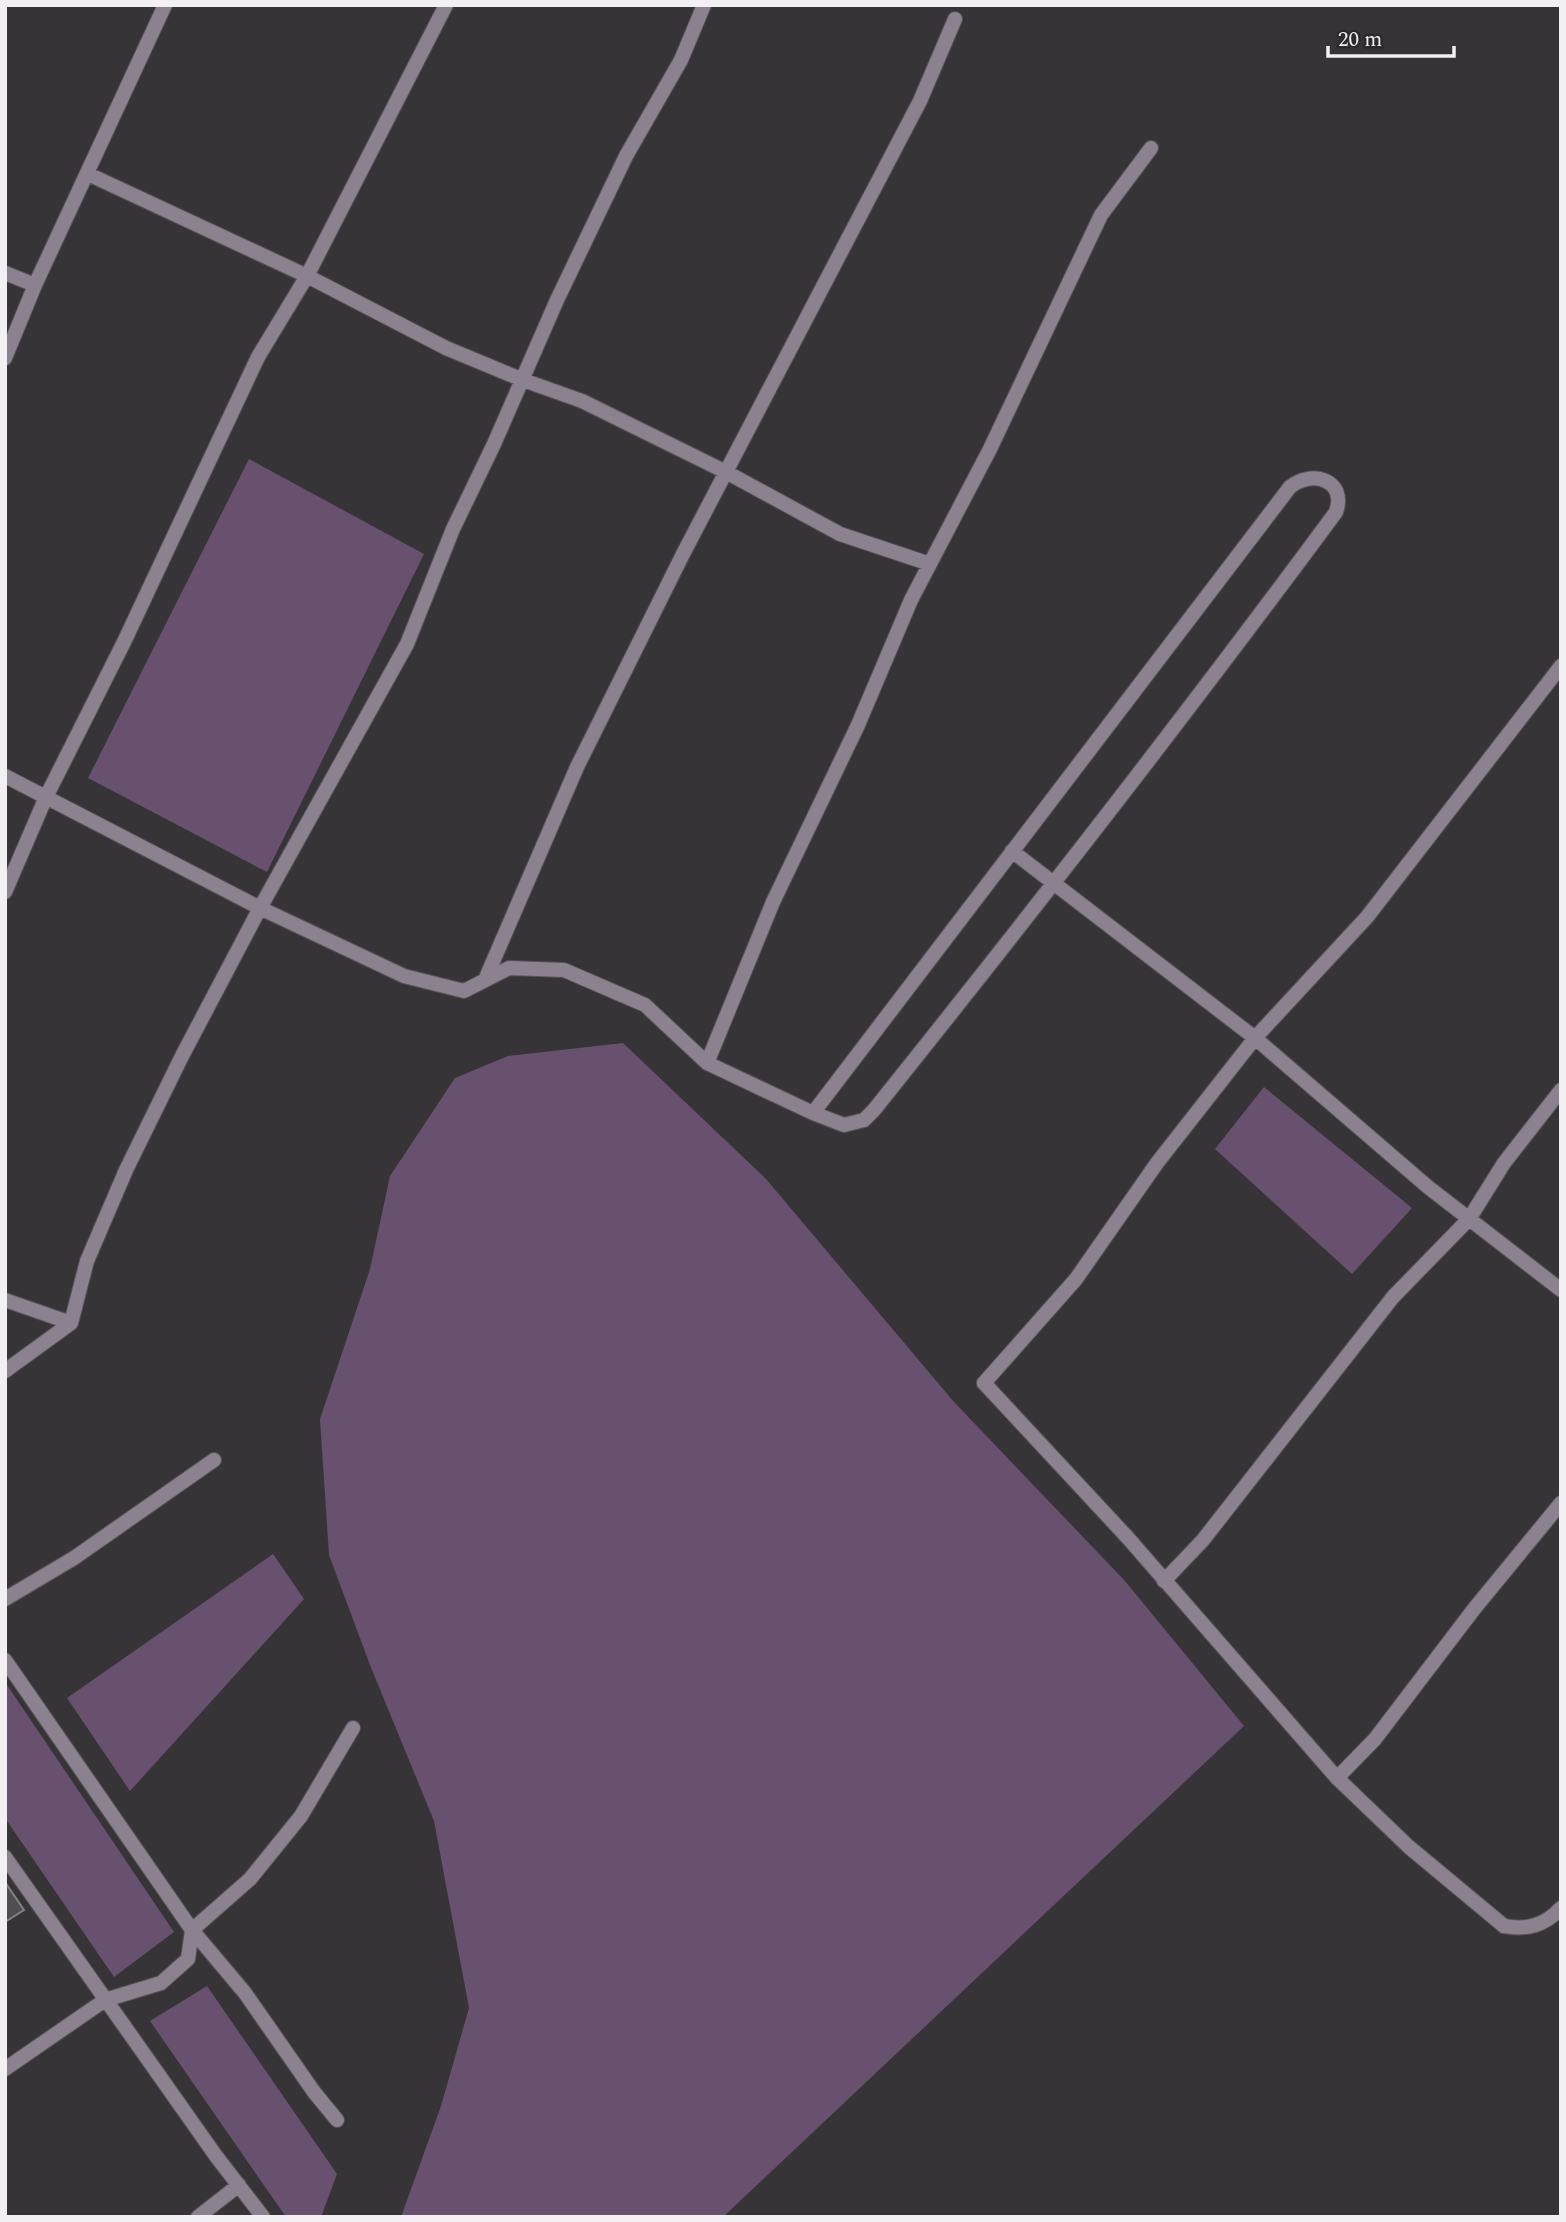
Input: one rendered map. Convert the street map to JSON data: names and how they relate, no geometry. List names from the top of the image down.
{
  "scale_bar": "20 m"
}
